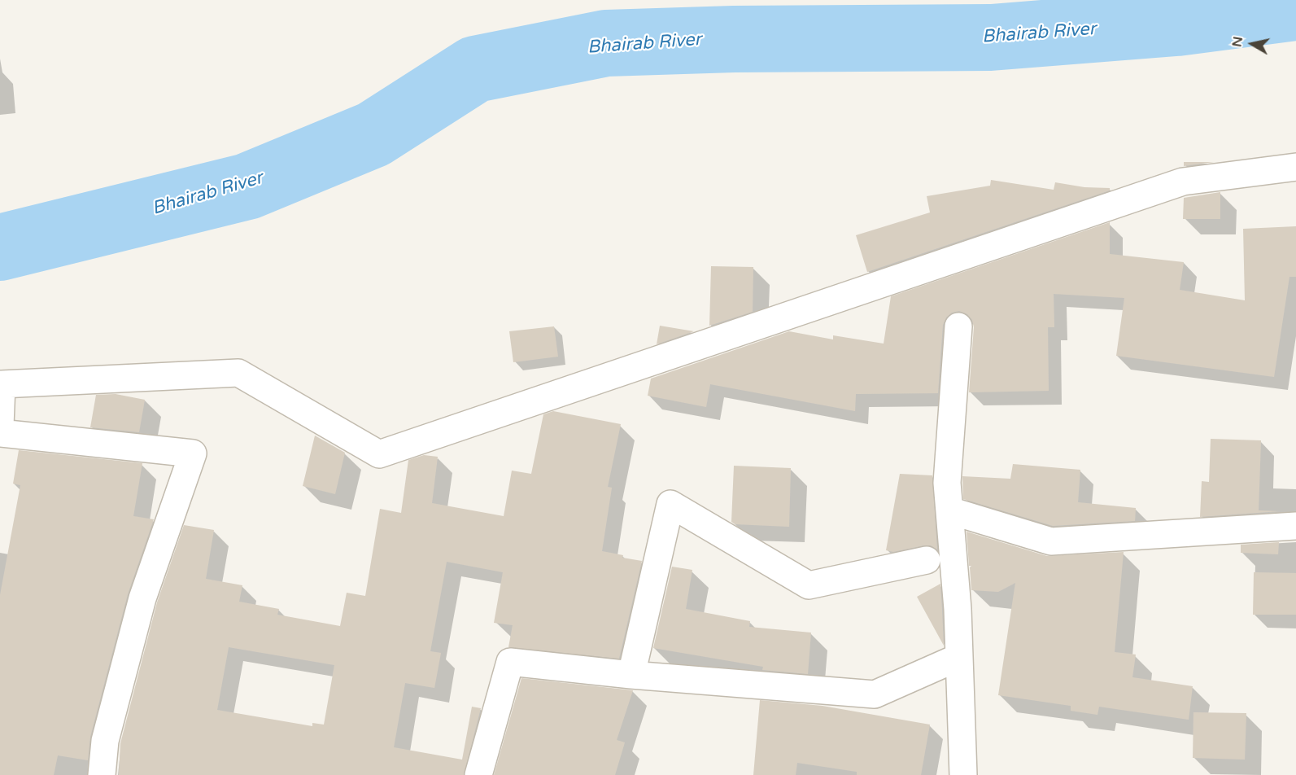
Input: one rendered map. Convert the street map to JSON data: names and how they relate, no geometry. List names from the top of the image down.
{
  "water": ["Bhairab River"],
  "north": "left"
}
